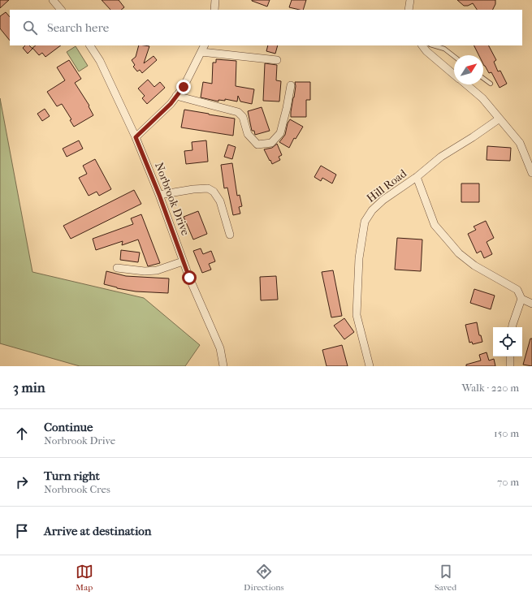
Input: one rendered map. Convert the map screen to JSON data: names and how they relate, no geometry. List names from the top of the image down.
{
  "streets": {
    "street": ["Hill Road", "Norbrook Drive"]
  },
  "north": "top right",
  "page": {
    "search": "Search here",
    "heading": ["3 min", "Walk · 220 m"],
    "list": [
      ["Continue", "Norbrook Drive", "150 m"],
      ["Turn right", "Norbrook Cres", "70 m"],
      "Arrive at destination"
    ],
    "nav": ["Map", "Directions", "Saved"]
  }
}
